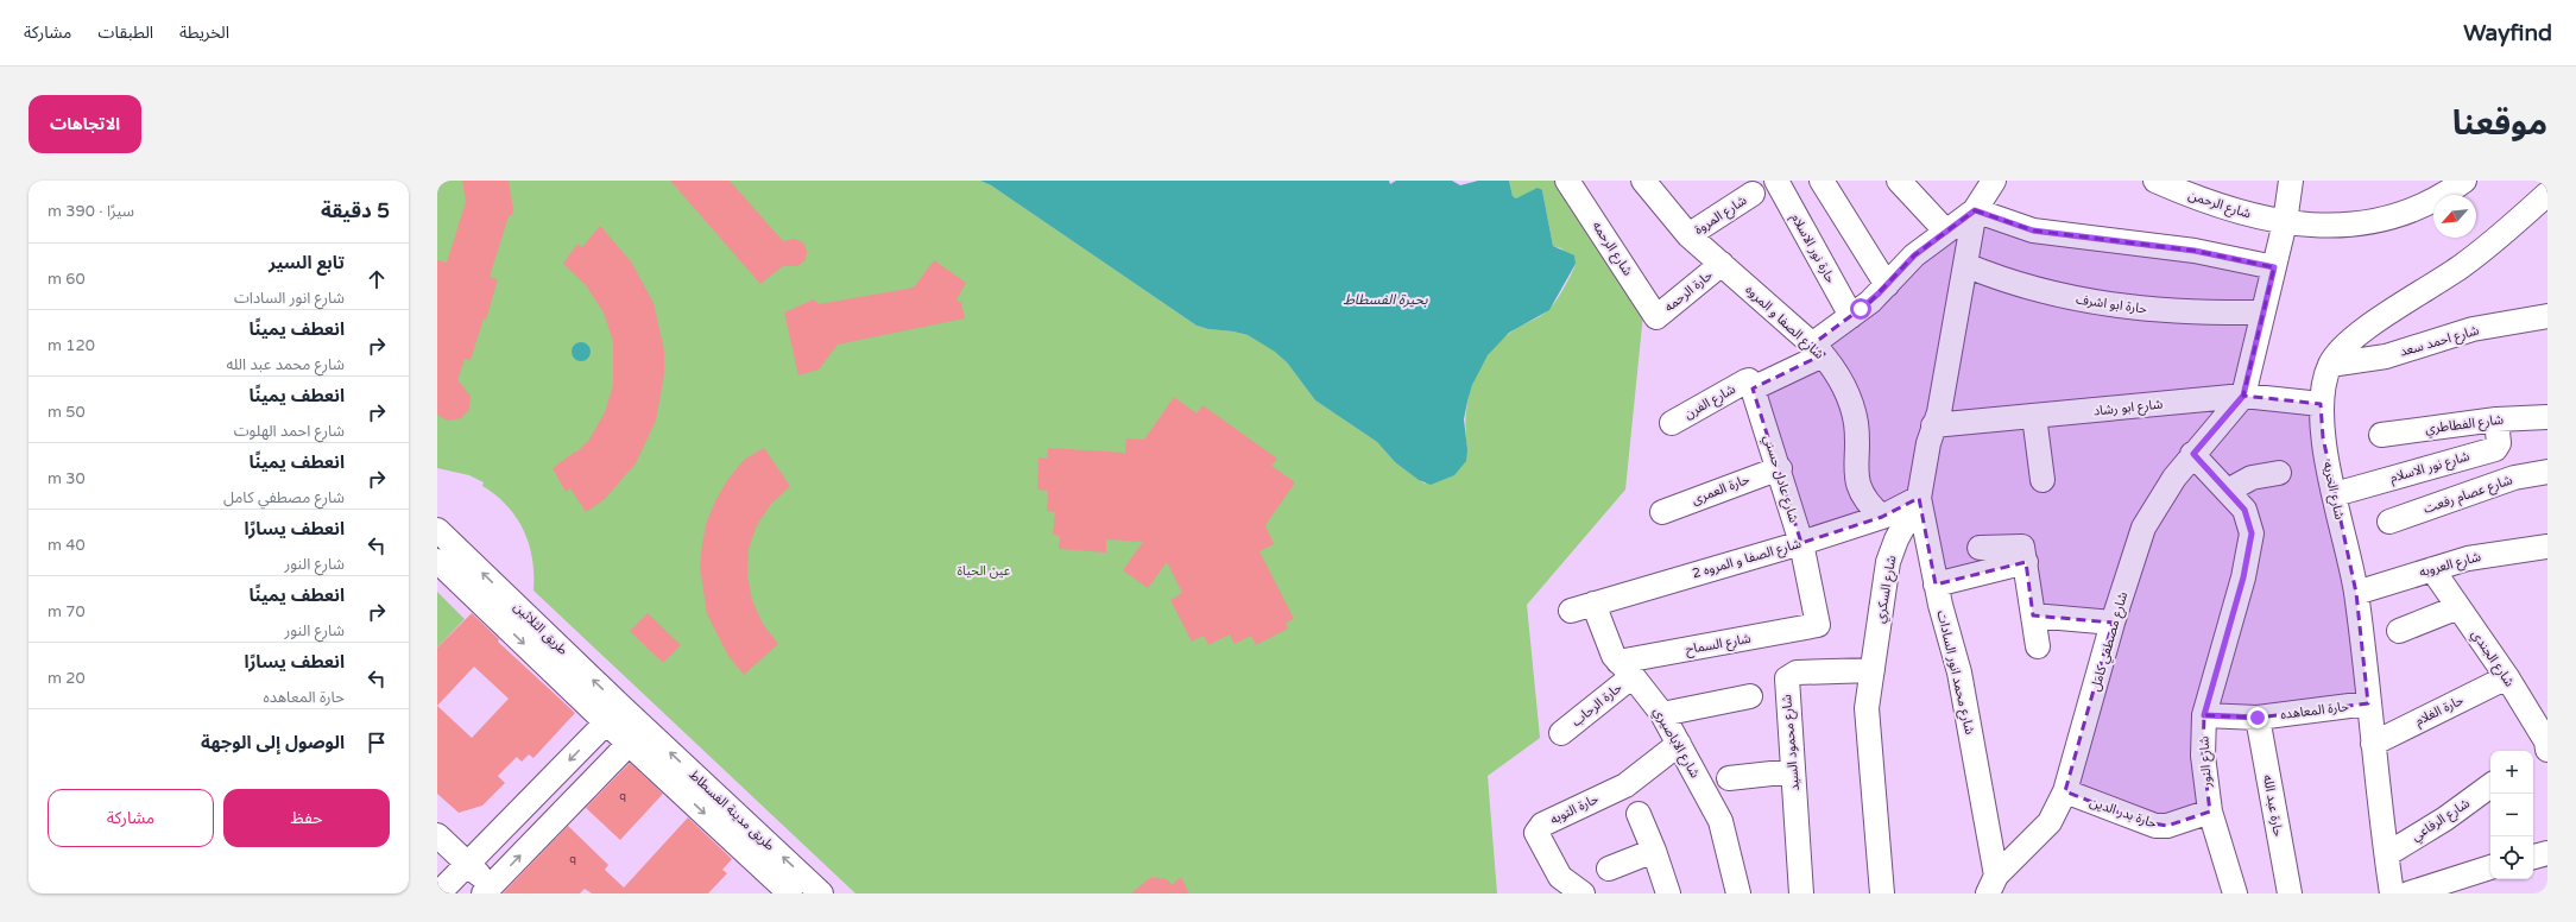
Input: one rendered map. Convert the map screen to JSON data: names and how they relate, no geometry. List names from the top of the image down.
{
  "streets": {
    "street": [
      "شارع الرحمن",
      "شارع المروة",
      "شارع الرحمه",
      "حارة نور الاسلام",
      "حارة الرحمه",
      "حارة ابو اشرف",
      "شارع الصفا و المروه",
      "شارع احمد سعد",
      "شارع الفرن",
      "شارع ابو رشاد",
      "شارع الفطاطري",
      "شارع نور الاسلام",
      "شارع عادل حسني",
      "حارة العمرى",
      "شارع الحريه",
      "شارع عصام رفعت",
      "شارع الصفا و المروه 2",
      "شارع العروبه",
      "شارع السكري",
      "طريق الثلاثين",
      "شارع مصطفي كامل",
      "شارع السماح",
      "شارع الجندي",
      "شارع محمد انور السادات",
      "حارة الرحاب",
      "حارة المعاهده",
      "حارة الغلام",
      "شارع الاباصيري",
      "شارع محمود السيد",
      "شارع النور",
      "حارة عبد الله",
      "حارة التوبه",
      "طريق مدينة الفسطاط",
      "حارة بدر الدين",
      "شارع الرفاعي"
    ]
  },
  "crossings": [
    ["شارع المروة", "شارع الصفا و المروه"],
    ["شارع الرحمه", "حارة الرحمه"],
    ["حارة نور الاسلام", "شارع الفرن"],
    ["حارة الرحمه", "شارع الصفا و المروه"],
    ["حارة ابو اشرف", "شارع السكري"],
    ["شارع الصفا و المروه", "شارع الفرن"],
    ["شارع الصفا و المروه", "شارع الصفا و المروه 2"],
    ["شارع احمد سعد", "شارع الحريه"],
    ["شارع الفرن", "شارع عادل حسني"],
    ["شارع الفرن", "شارع السكري"],
    ["شارع ابو رشاد", "شارع الحريه"],
    ["شارع ابو رشاد", "شارع السكري"],
    ["شارع ابو رشاد", "شارع مصطفي كامل"],
    ["شارع الفطاطري", "شارع نور الاسلام"],
    ["شارع نور الاسلام", "شارع الحريه"],
    ["شارع عادل حسني", "حارة العمرى"],
    ["شارع عادل حسني", "شارع الصفا و المروه 2"],
    ["شارع عادل حسني", "شارع السماح"],
    ["شارع الحريه", "شارع العروبه"],
    ["شارع الحريه", "حارة المعاهده"],
    ["شارع الحريه", "حارة الغلام"],
    ["شارع الحريه", "شارع الرفاعي"],
    ["شارع الصفا و المروه 2", "شارع السكري"],
    ["شارع الصفا و المروه 2", "شارع محمد انور السادات"],
    ["شارع الصفا و المروه 2", "شارع الاباصيري"],
    ["شارع العروبه", "شارع الجندي"],
    ["شارع السكري", "شارع محمد انور السادات"],
    ["شارع السكري", "شارع محمود السيد"],
    ["طريق الثلاثين", "طريق مدينة الفسطاط"],
    ["شارع مصطفي كامل", "شارع محمد انور السادات"],
    ["شارع مصطفي كامل", "شارع النور"],
    ["شارع مصطفي كامل", "حارة بدر الدين"],
    ["شارع السماح", "حارة الرحاب"],
    ["شارع السماح", "شارع الاباصيري"],
    ["شارع الجندي", "حارة الغلام"],
    ["حارة الرحاب", "شارع الاباصيري"],
    ["حارة المعاهده", "شارع النور"],
    ["حارة المعاهده", "حارة عبد الله"],
    ["شارع الاباصيري", "حارة التوبه"],
    ["شارع النور", "حارة بدر الدين"]
  ],
  "water": ["بحيرة الفسطاط"],
  "parks": ["عين الحياة"],
  "house_numbers": ["q", "q"],
  "north": "bottom left",
  "page": {
    "header": "Wayfind",
    "nav": ["الخريطة", "الطبقات", "مشاركة"],
    "title": "موقعنا",
    "buttons": [
      "الاتجاهات",
      ["حفظ", "مشاركة"]
    ],
    "heading": ["5 دقيقة", "سيرًا · 390 m"],
    "list": [
      ["تابع السير", "شارع انور السادات", "60 m"],
      ["انعطف يمينًا", "شارع محمد عبد الله", "120 m"],
      ["انعطف يمينًا", "شارع احمد الهلوت", "50 m"],
      ["انعطف يمينًا", "شارع مصطفي كامل", "30 m"],
      ["انعطف يسارًا", "شارع النور", "40 m"],
      ["انعطف يمينًا", "شارع النور", "70 m"],
      ["انعطف يسارًا", "حارة المعاهده", "20 m"],
      "الوصول إلى الوجهة"
    ],
    "map_buttons": ["+", "−"]
  }
}
